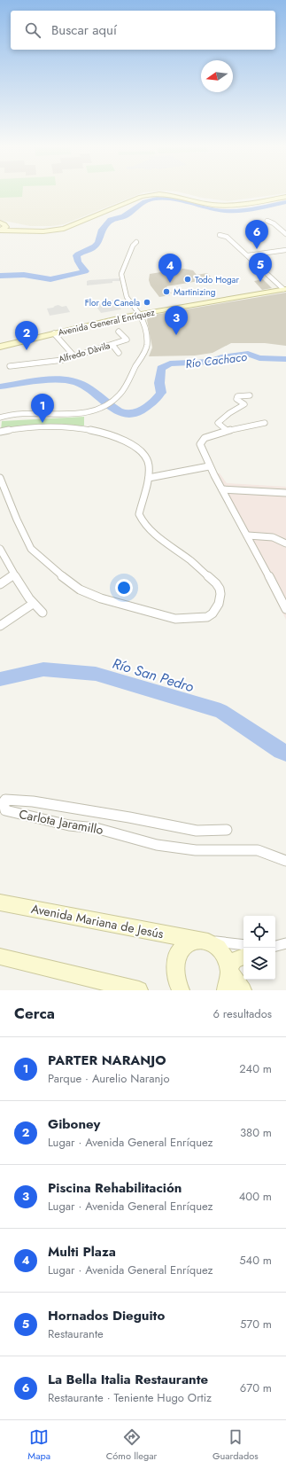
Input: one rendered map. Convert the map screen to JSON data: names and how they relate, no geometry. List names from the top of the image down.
{
  "streets": {
    "street": [
      "Avenida General Enríquez",
      "Alfredo Dàvila",
      "Carlota Jaramillo",
      "Avenida Mariana de Jesús"
    ]
  },
  "water": ["Río Cachaco", "Río San Pedro"],
  "places": ["Todo Hogar", "Martinizing", "Flor de Canela"],
  "north": "left",
  "page": {
    "search": "Buscar aquí",
    "pins": [
      "6",
      "5",
      "4",
      "3",
      "2",
      "1"
    ],
    "heading": ["Cerca", "6 resultados"],
    "list": [
      {
        "mark": "1",
        "name": "PARTER NARANJO",
        "note": "Parque · Aurelio Naranjo",
        "value": "240 m"
      },
      {
        "mark": "2",
        "name": "Giboney",
        "note": "Lugar · Avenida General Enríquez",
        "value": "380 m"
      },
      {
        "mark": "3",
        "name": "Piscina Rehabilitación",
        "note": "Lugar · Avenida General Enríquez",
        "value": "400 m"
      },
      {
        "mark": "4",
        "name": "Multi Plaza",
        "note": "Lugar · Avenida General Enríquez",
        "value": "540 m"
      },
      {
        "mark": "5",
        "name": "Hornados Dieguito",
        "note": "Restaurante",
        "value": "570 m"
      },
      {
        "mark": "6",
        "name": "La Bella Italia Restaurante",
        "note": "Restaurante · Teniente Hugo Ortiz",
        "value": "670 m"
      }
    ],
    "nav": ["Mapa", "Cómo llegar", "Guardados"]
  }
}
